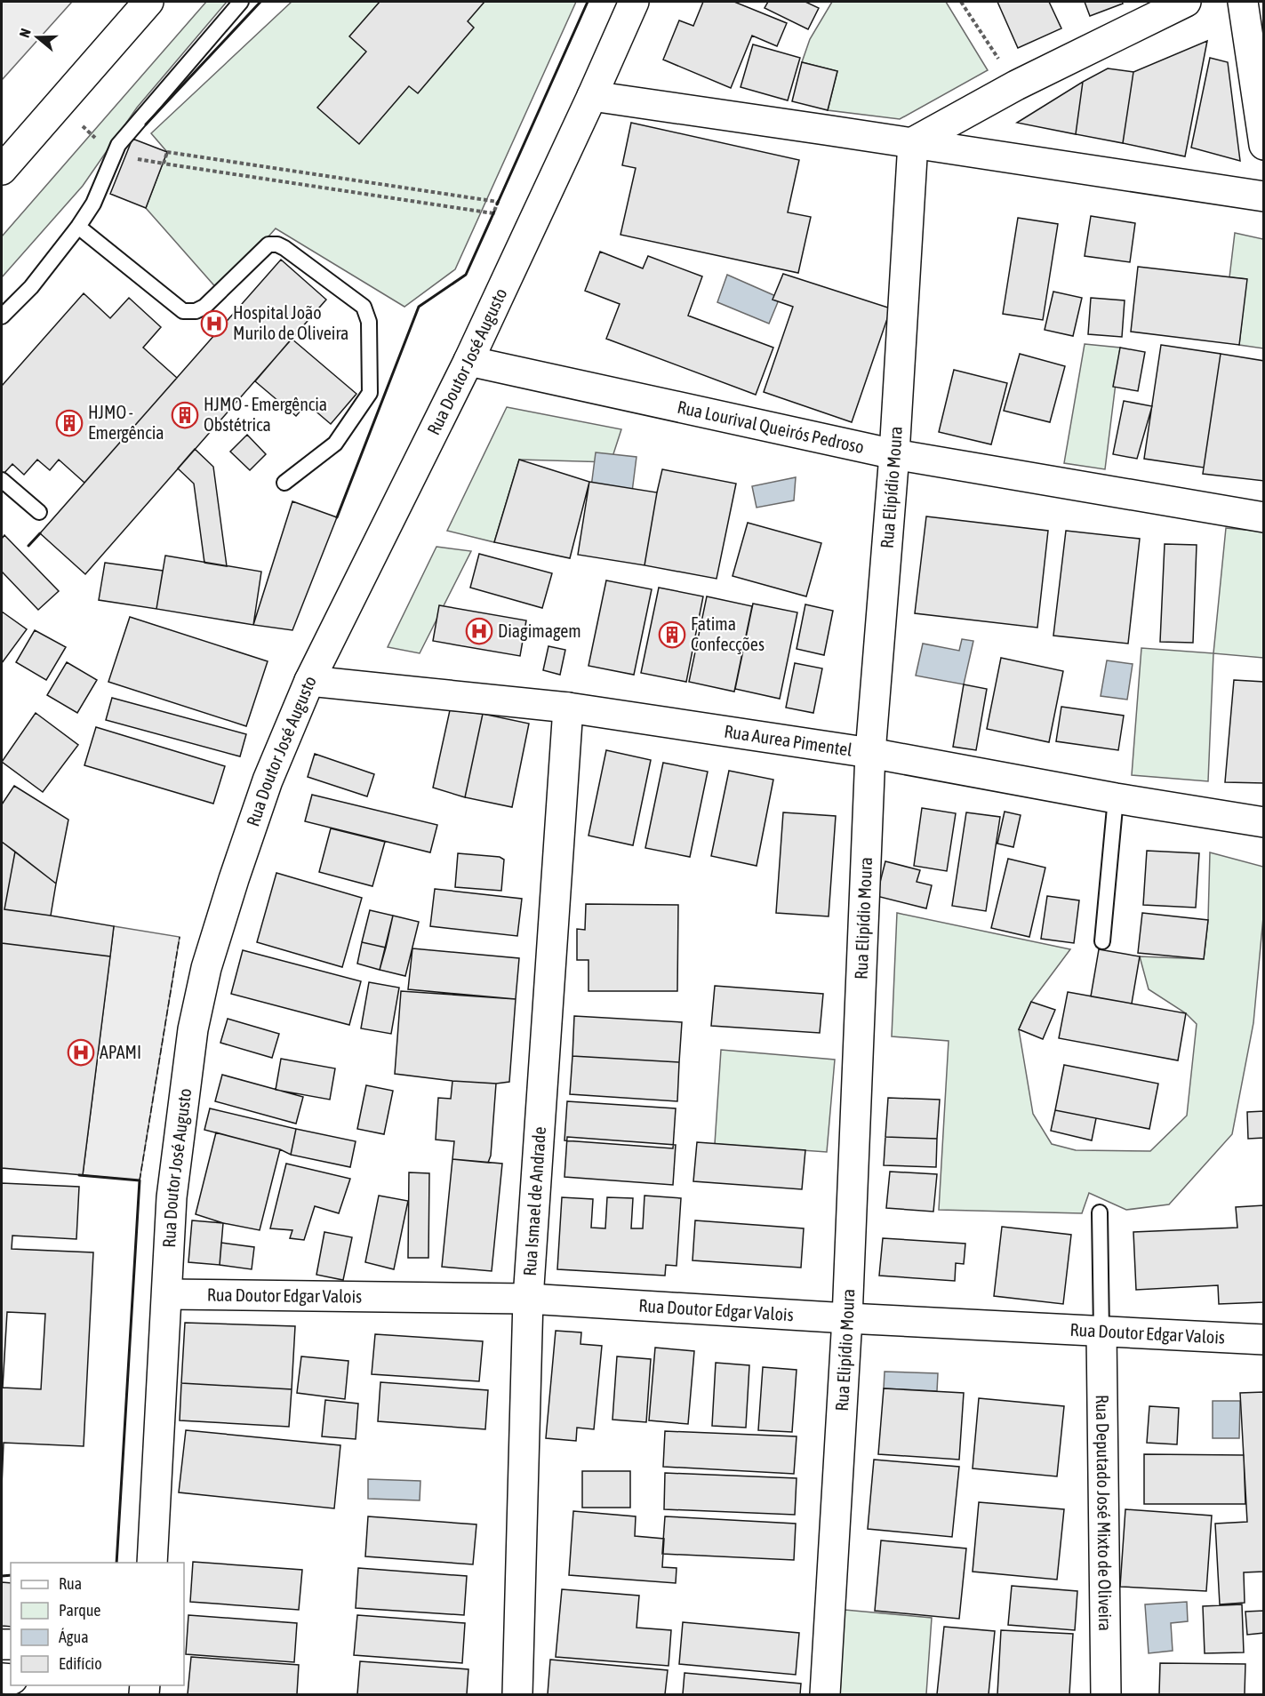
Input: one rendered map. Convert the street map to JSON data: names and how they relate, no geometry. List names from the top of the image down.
{
  "streets": {
    "street": [
      "Rua Doutor José Augusto",
      "Rua Lourival Queirós Pedroso",
      "Rua Elipídio Moura",
      "Rua Aurea Pimentel",
      "Rua Ismael de Andrade",
      "Rua Doutor Edgar Valois",
      "Rua Deputado José Mixto de Oliveira"
    ]
  },
  "crossings": [
    ["Rua Doutor José Augusto", "Rua Lourival Queirós Pedroso"],
    ["Rua Doutor José Augusto", "Rua Aurea Pimentel"],
    ["Rua Doutor José Augusto", "Rua Doutor Edgar Valois"],
    ["Rua Lourival Queirós Pedroso", "Rua Elipídio Moura"],
    ["Rua Elipídio Moura", "Rua Aurea Pimentel"],
    ["Rua Elipídio Moura", "Rua Doutor Edgar Valois"],
    ["Rua Aurea Pimentel", "Rua Ismael de Andrade"],
    ["Rua Ismael de Andrade", "Rua Doutor Edgar Valois"],
    ["Rua Doutor Edgar Valois", "Rua Deputado José Mixto de Oliveira"]
  ],
  "places": {
    "hospital": ["Hospital João Murilo de Oliveira", "Diagimagem", "APAMI"],
    "building": ["HJMO - Emergência Obstétrica", "HJMO - Emergência", "Fatima Confecções"]
  },
  "legend": [
    "Rua",
    "Parque",
    "Água",
    "Edifício"
  ],
  "north": "left"
}
